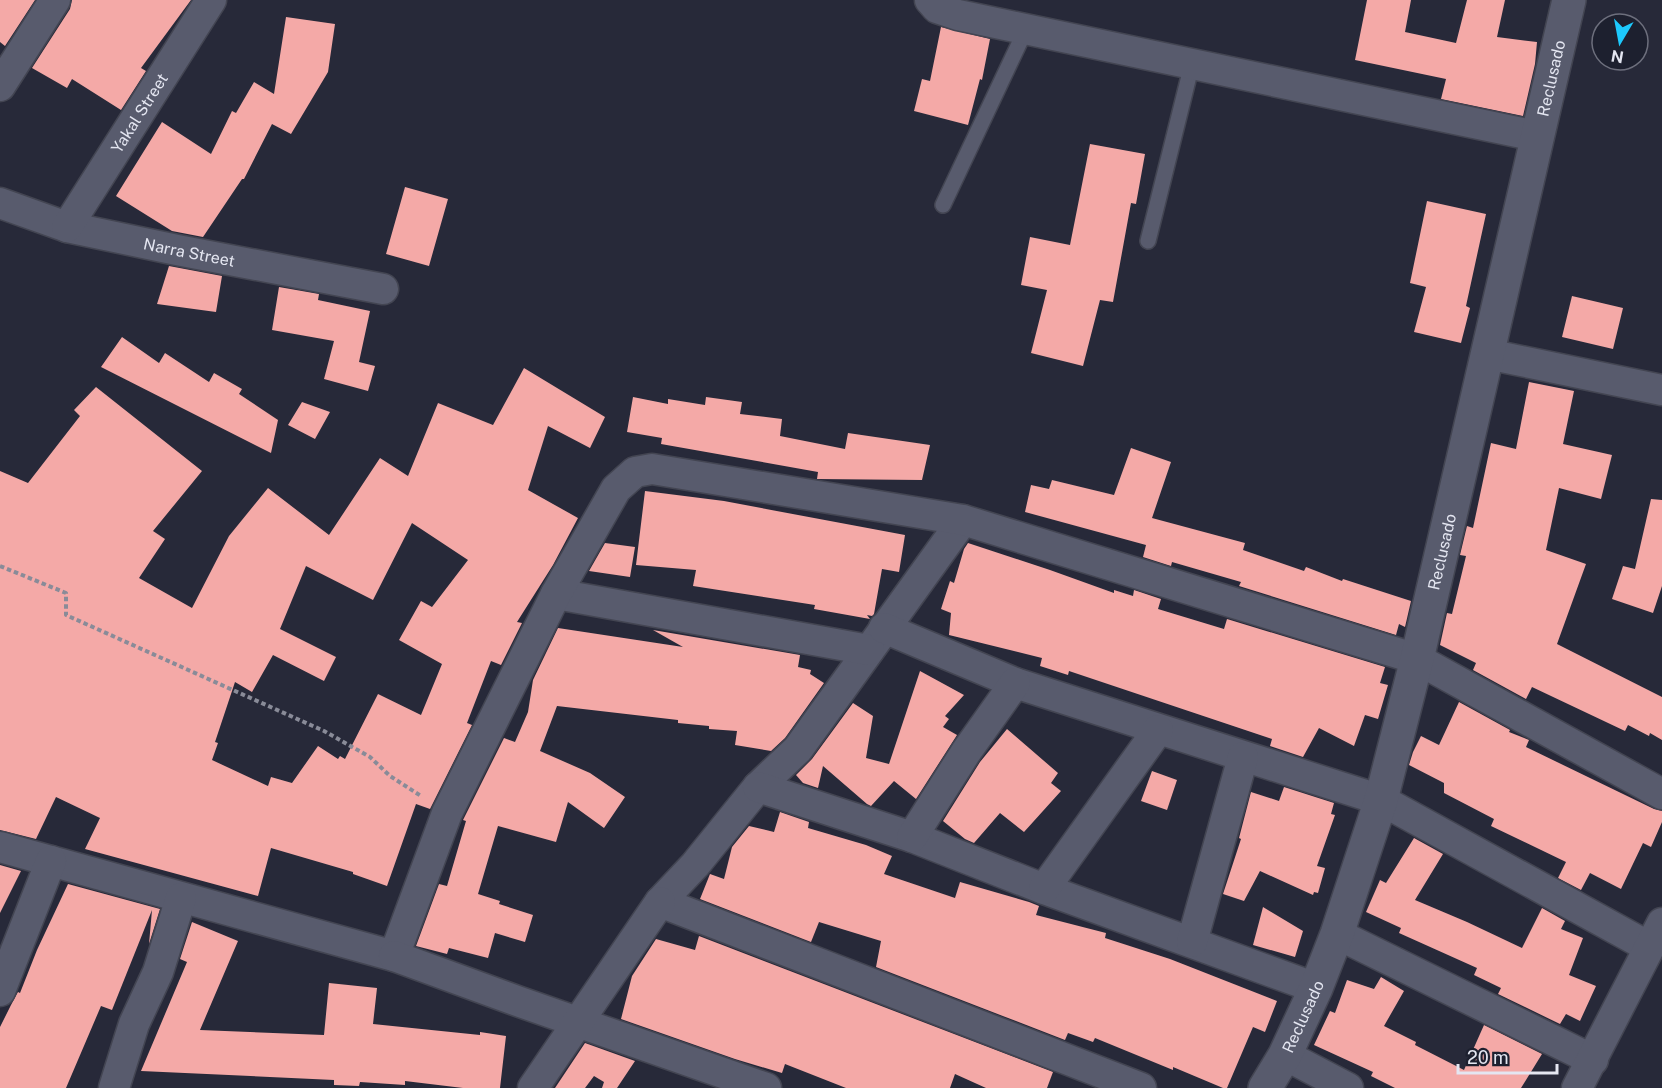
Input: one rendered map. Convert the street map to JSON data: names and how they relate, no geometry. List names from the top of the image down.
{
  "streets": {
    "street": ["Reclusado", "Yakal Street", "Narra Street"]
  },
  "crossings": [
    ["Yakal Street", "Narra Street"]
  ],
  "scale_bar": "20 m",
  "north": "bottom"
}
